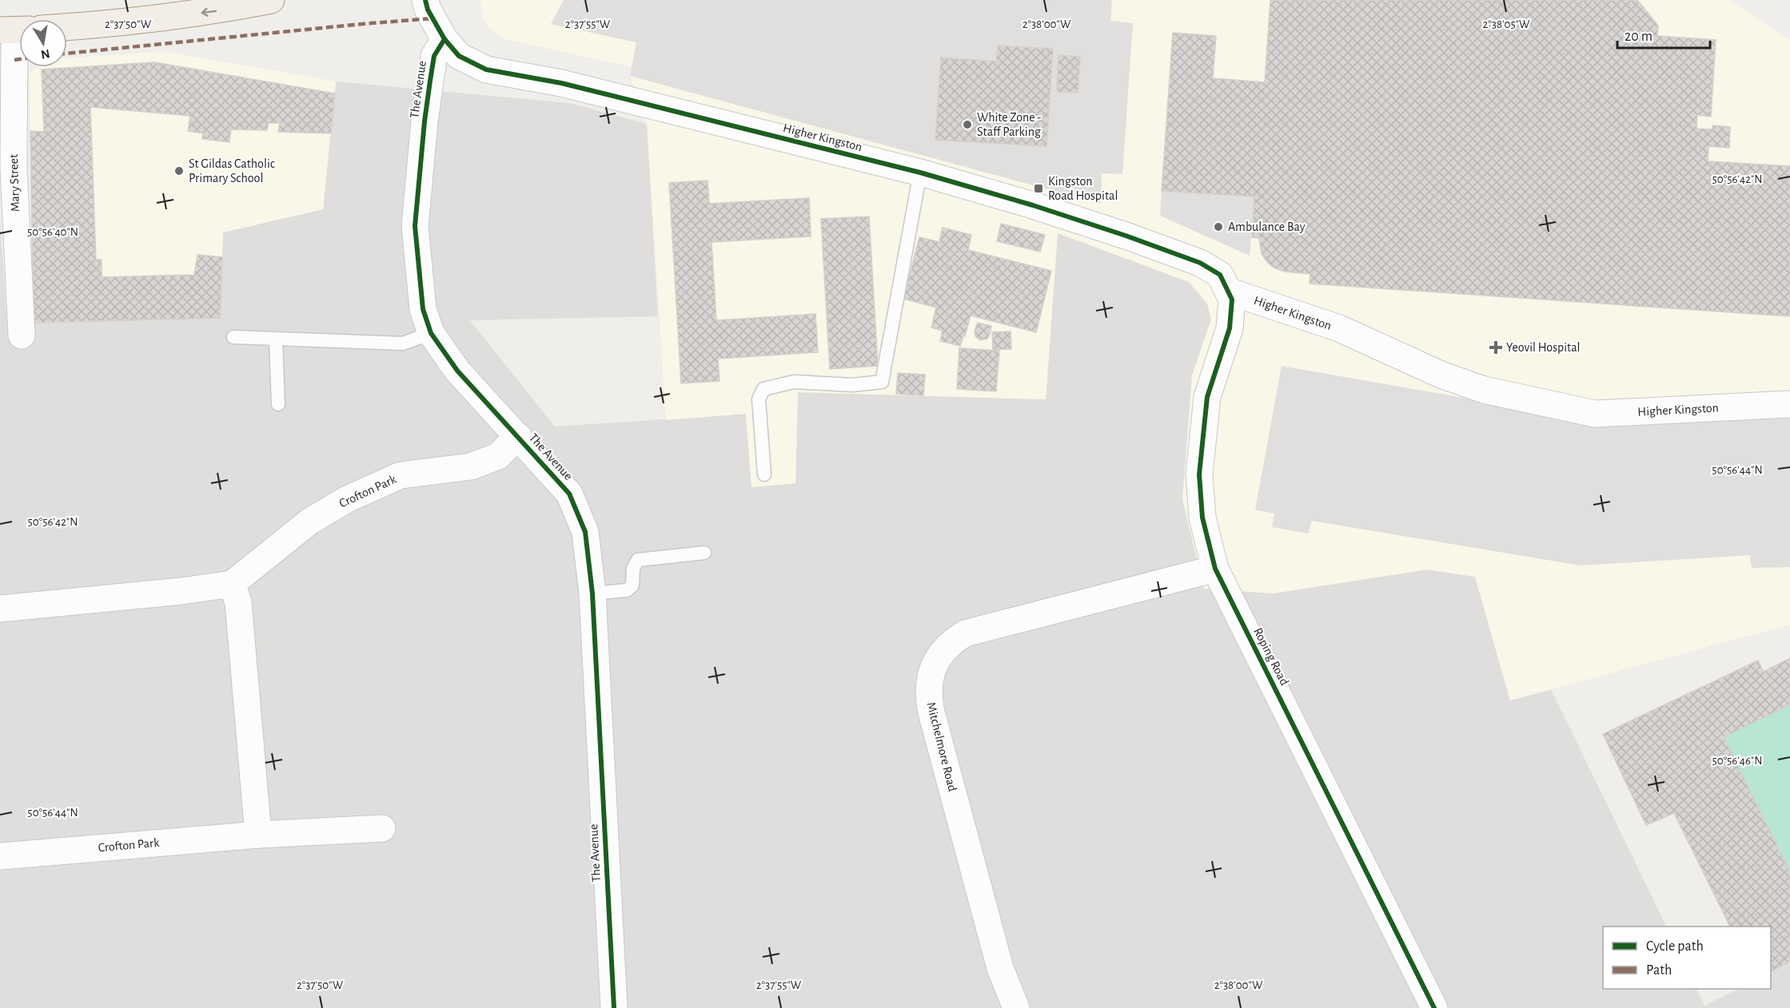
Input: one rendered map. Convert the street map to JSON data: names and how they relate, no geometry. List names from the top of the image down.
{
  "streets": {
    "street": [
      "The Avenue",
      "Higher Kingston",
      "Mary Street",
      "Crofton Park",
      "Roping Road",
      "Mitchelmore Road"
    ]
  },
  "crossings": [
    ["The Avenue", "Higher Kingston"],
    ["The Avenue", "Crofton Park"],
    ["Higher Kingston", "Roping Road"],
    ["Roping Road", "Mitchelmore Road"]
  ],
  "places": {
    "other": ["White Zone - Staff Parking", "St Gildas Catholic Primary School", "Ambulance Bay"],
    "transit": ["Kingston Road Hospital"],
    "health": ["Yeovil Hospital"]
  },
  "legend": ["Cycle path", "Path"],
  "scale_bar": "20 m",
  "north": "bottom",
  "coordinates": [
    "2°37'50\"W",
    "2°37'55\"W",
    "2°38'00\"W",
    "2°38'05\"W",
    "50°56'42\"N",
    "50°56'40\"N",
    "50°56'44\"N",
    "50°56'46\"N"
  ]
}
